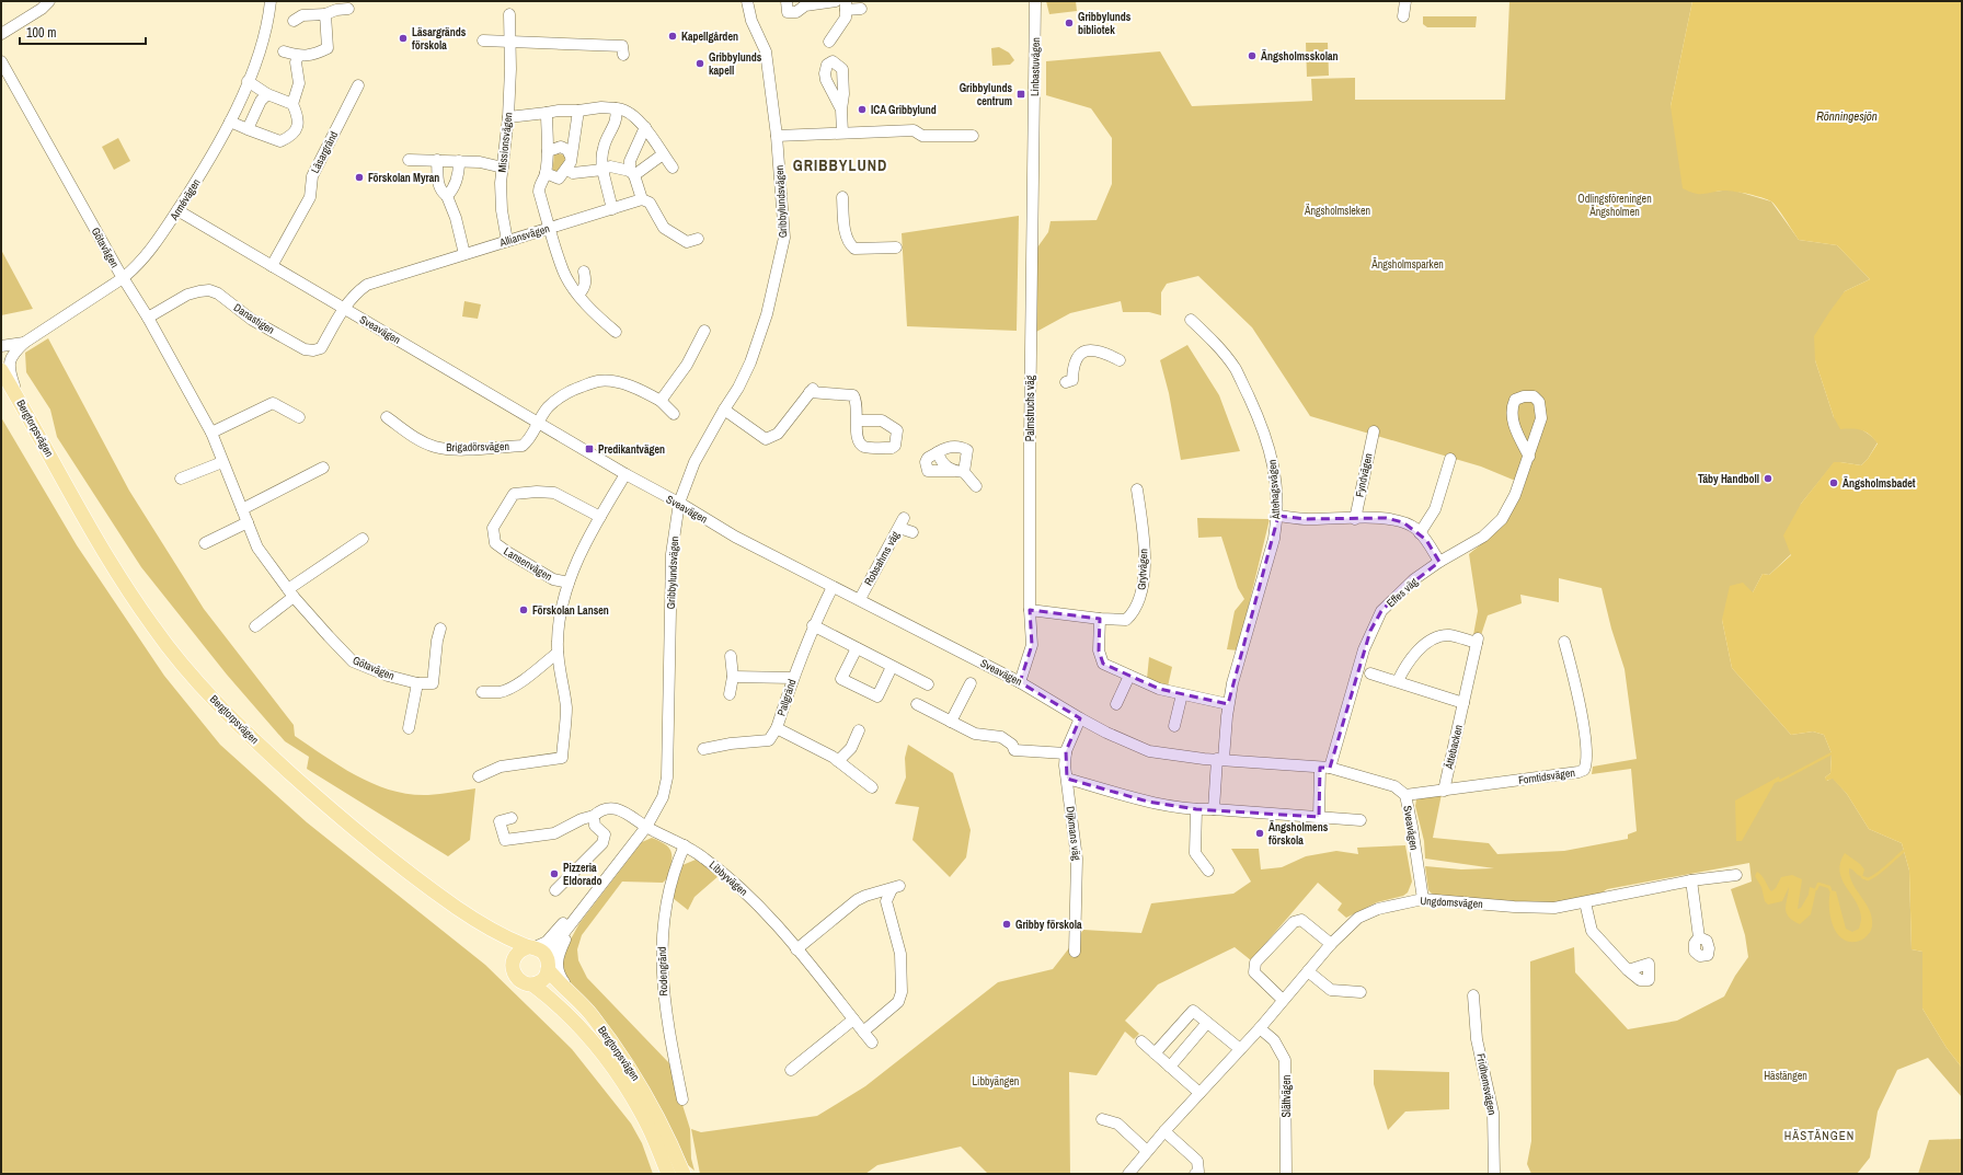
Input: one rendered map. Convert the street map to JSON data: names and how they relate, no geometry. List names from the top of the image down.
{
  "streets": {
    "main road": ["Bergtorpsvägen"],
    "street": [
      "Linbastuvägen",
      "Missionsvägen",
      "Läsargränd",
      "Armévägen",
      "Gribbylundsvägen",
      "Alliansvägen",
      "Götavägen",
      "Danastigen",
      "Sveavägen",
      "Palmstruchs väg",
      "Brigadörsvägen",
      "Fyndvägen",
      "Ättehagsvägen",
      "Robsahms väg",
      "Lansenvägen",
      "Grytvägen",
      "Effes väg",
      "Pallgränd",
      "Ättebacken",
      "Forntidsvägen",
      "Dijkmans väg",
      "Libbyvägen",
      "Ungdomsvägen",
      "Rodengränd",
      "Fridhemsvägen",
      "Slättvägen"
    ]
  },
  "crossings": [
    ["Linbastuvägen", "Palmstruchs väg"],
    ["Missionsvägen", "Alliansvägen"],
    ["Läsargränd", "Sveavägen"],
    ["Armévägen", "Götavägen"],
    ["Armévägen", "Sveavägen"],
    ["Armévägen", "Bergtorpsvägen"],
    ["Gribbylundsvägen", "Sveavägen"],
    ["Gribbylundsvägen", "Bergtorpsvägen"],
    ["Gribbylundsvägen", "Libbyvägen"],
    ["Alliansvägen", "Danastigen"],
    ["Alliansvägen", "Sveavägen"],
    ["Götavägen", "Danastigen"],
    ["Danastigen", "Sveavägen"],
    ["Sveavägen", "Palmstruchs väg"],
    ["Sveavägen", "Brigadörsvägen"],
    ["Sveavägen", "Ättehagsvägen"],
    ["Sveavägen", "Robsahms väg"],
    ["Sveavägen", "Effes väg"],
    ["Sveavägen", "Pallgränd"],
    ["Sveavägen", "Forntidsvägen"],
    ["Sveavägen", "Dijkmans väg"],
    ["Sveavägen", "Ungdomsvägen"],
    ["Palmstruchs väg", "Grytvägen"],
    ["Ättebacken", "Forntidsvägen"],
    ["Libbyvägen", "Rodengränd"],
    ["Ungdomsvägen", "Slättvägen"]
  ],
  "districts": ["GRIBBYLUND", "HÄSTÄNGEN"],
  "water": ["Rönningesjön"],
  "parks": [
    "Odlingsföreningen Ängsholmen",
    "Ängsholmsleken",
    "Ängsholmsparken",
    "Hästängen",
    "Libbyängen"
  ],
  "places": {
    "other": [
      "Gribbylunds bibliotek",
      "Kapellgården",
      "Läsargränds förskola",
      "Ängsholmsskolan",
      "Gribbylunds kapell",
      "ICA Gribbylund",
      "Förskolan Myran",
      "Täby Handboll",
      "Ängsholmsbadet",
      "Förskolan Lansen",
      "Ängsholmens förskola",
      "Pizzeria Eldorado",
      "Gribby förskola"
    ],
    "transit": ["Gribbylunds centrum", "Predikantvägen"]
  },
  "scale_bar": "100 m"
}
